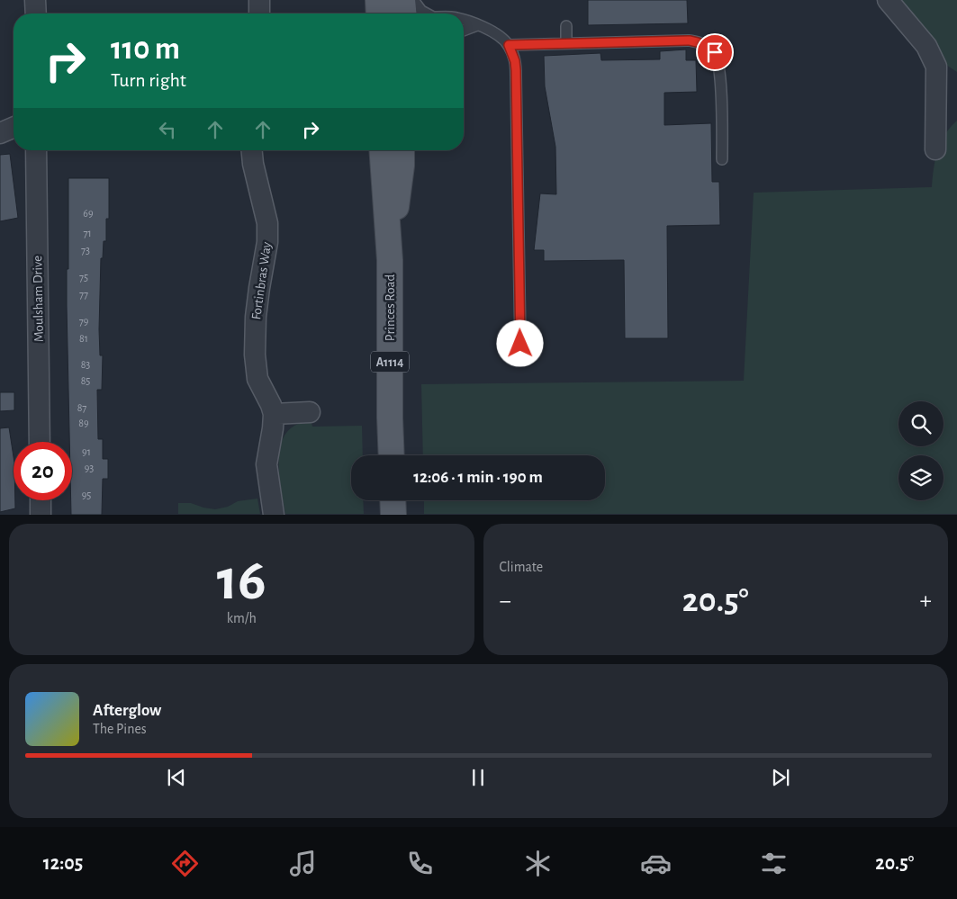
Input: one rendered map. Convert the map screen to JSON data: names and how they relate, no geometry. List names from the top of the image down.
{
  "streets": {
    "main road": ["Princes Road", "A1114"],
    "street": ["Fortinbras Way", "Moulsham Drive"]
  },
  "house_numbers": [
    "69",
    "71",
    "73",
    "75",
    "77",
    "79",
    "81",
    "83",
    "85",
    "87",
    "89",
    "91",
    "93",
    "95"
  ],
  "page": {
    "turn": ["110 m", "Turn right"],
    "limit": "20",
    "trip": "12:06 · 1 min · 190 m",
    "tile": [
      ["16", "km/h"],
      "Climate"
    ],
    "heat": ["−", "20.5°", "+"],
    "song": ["Afterglow", "The Pines"],
    "tabs": ["12:05", "20.5°"]
  }
}
